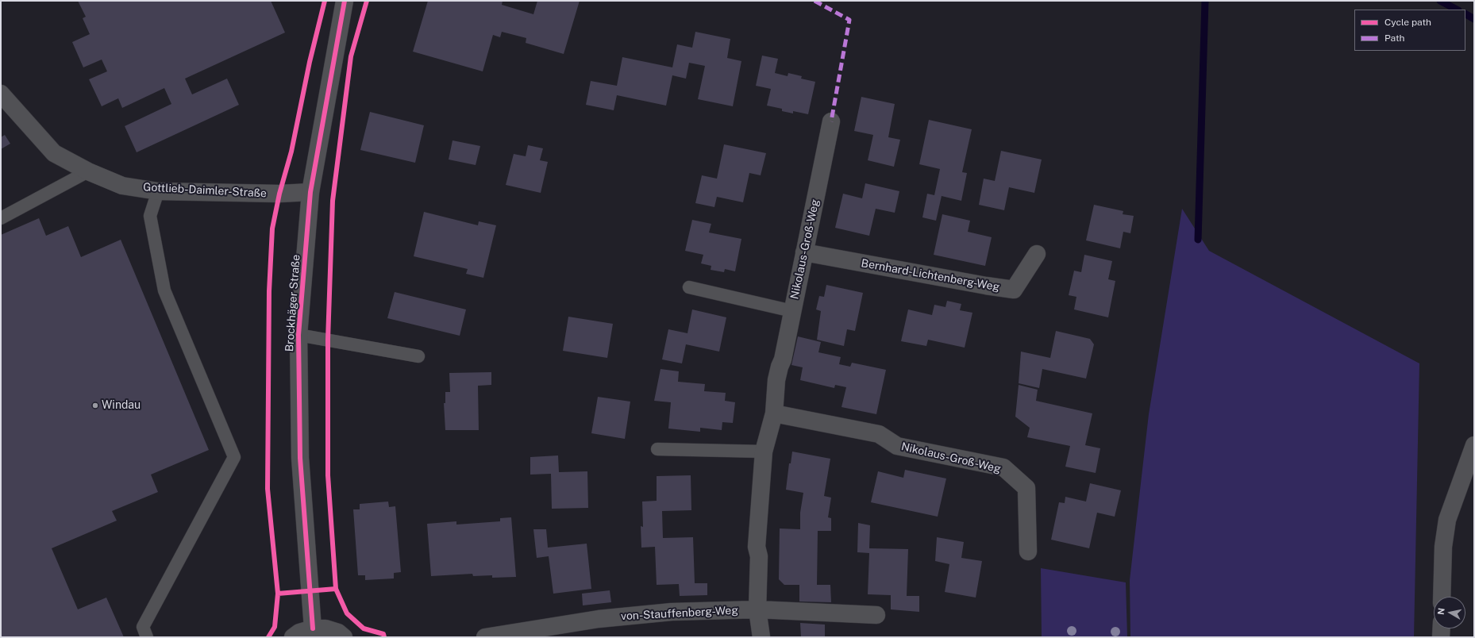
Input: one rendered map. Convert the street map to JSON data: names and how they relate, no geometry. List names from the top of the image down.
{
  "streets": {
    "street": [
      "Gottlieb-Daimler-Straße",
      "Nikolaus-Groß-Weg",
      "Bernhard-Lichtenberg-Weg",
      "Brockhäger Straße",
      "von-Stauffenberg-Weg"
    ]
  },
  "crossings": [
    ["Gottlieb-Daimler-Straße", "Brockhäger Straße"],
    ["Nikolaus-Groß-Weg", "Bernhard-Lichtenberg-Weg"],
    ["Nikolaus-Groß-Weg", "von-Stauffenberg-Weg"]
  ],
  "places": ["Windau"],
  "legend": ["Cycle path", "Path"],
  "north": "left"
}
